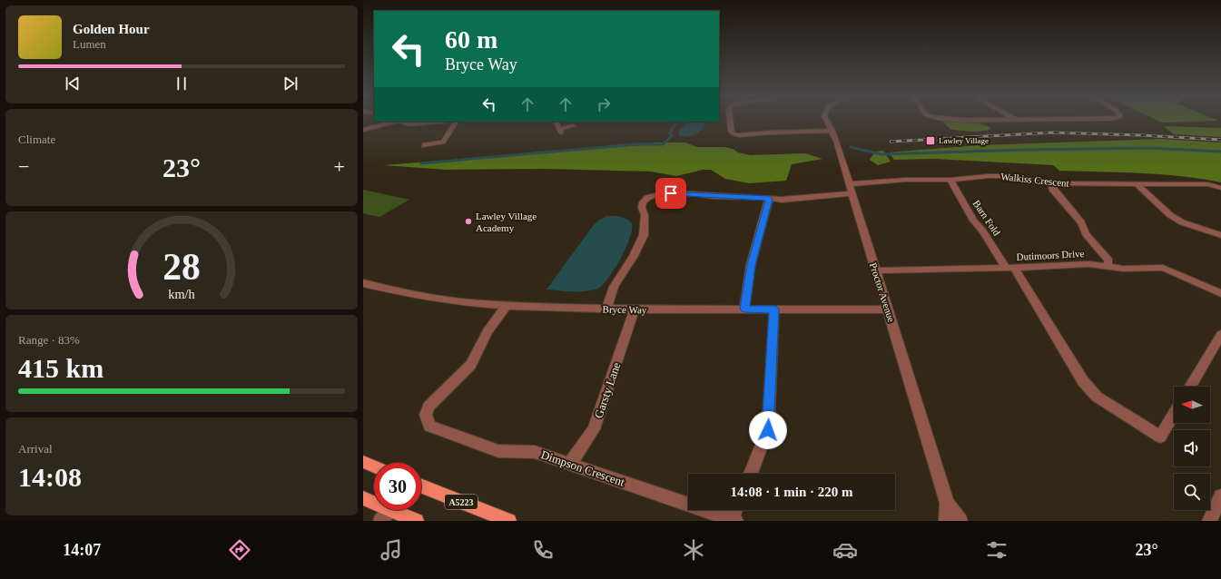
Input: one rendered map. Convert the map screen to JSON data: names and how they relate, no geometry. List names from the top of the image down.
{
  "streets": {
    "main road": ["A5223"],
    "street": [
      "Walkiss Crescent",
      "Barn Fold",
      "Dutimoors Drive",
      "Proctor Avenue",
      "Bryce Way",
      "Garsty Lane",
      "Dimpson Crescent"
    ]
  },
  "crossings": [
    ["Walkiss Crescent", "Barn Fold"],
    ["Walkiss Crescent", "Proctor Avenue"],
    ["Walkiss Crescent", "Bryce Way"],
    ["Barn Fold", "Dutimoors Drive"],
    ["Dutimoors Drive", "Proctor Avenue"],
    ["Proctor Avenue", "Bryce Way"],
    ["Bryce Way", "Garsty Lane"],
    ["Bryce Way", "Dimpson Crescent"],
    ["Garsty Lane", "Dimpson Crescent"]
  ],
  "places": {
    "transit": ["Lawley Village"],
    "other": ["Lawley Village Academy"]
  },
  "north": "left",
  "page": {
    "turn": ["60 m", "Bryce Way"],
    "song": ["Golden Hour", "Lumen"],
    "tile": [
      "Climate",
      ["Range · 83%", "415 km"],
      ["Arrival", "14:08"]
    ],
    "heat": ["−", "23°", "+"],
    "limit": "30",
    "trip": "14:08 · 1 min · 220 m",
    "tabs": ["14:07", "23°"],
    "gauge": ["28", "km/h"]
  }
}
